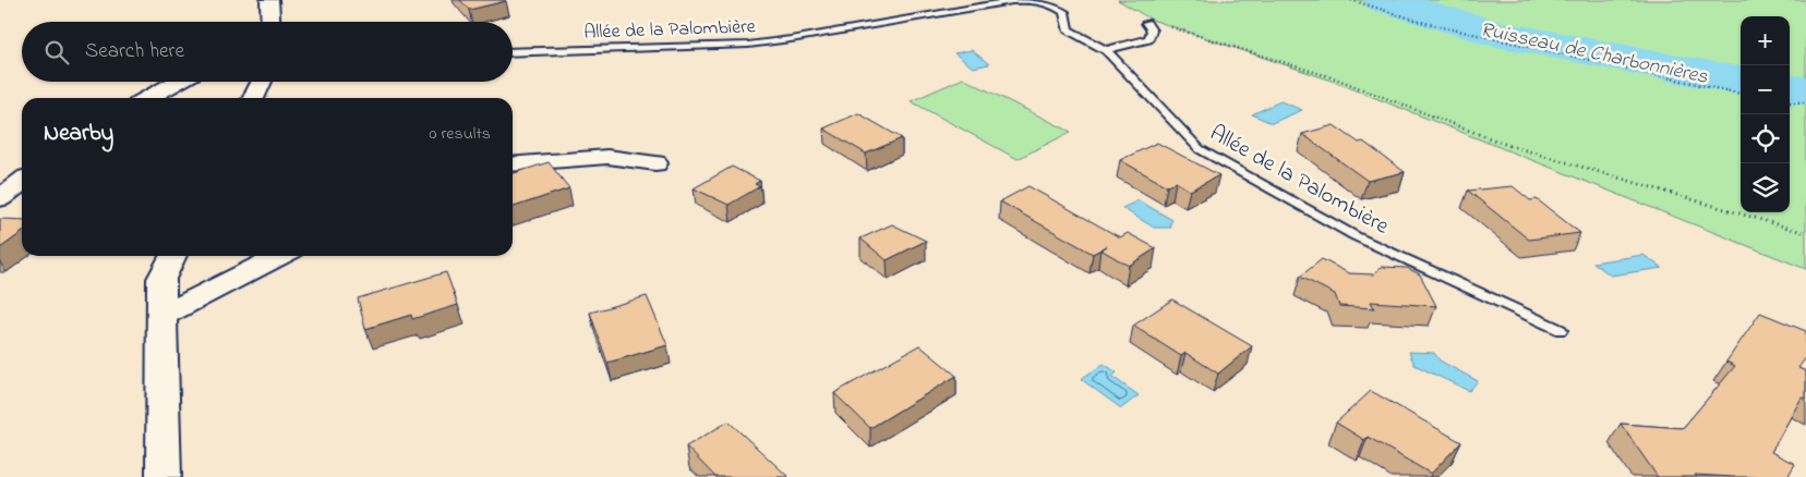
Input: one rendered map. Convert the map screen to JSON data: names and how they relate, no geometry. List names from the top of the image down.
{
  "streets": {
    "lane": ["Allée de la Palombière"]
  },
  "water": ["Ruisseau de Charbonnières"],
  "page": {
    "map_buttons": ["+", "−"],
    "search": "Search here",
    "heading": ["Nearby", "0 results"]
  }
}
